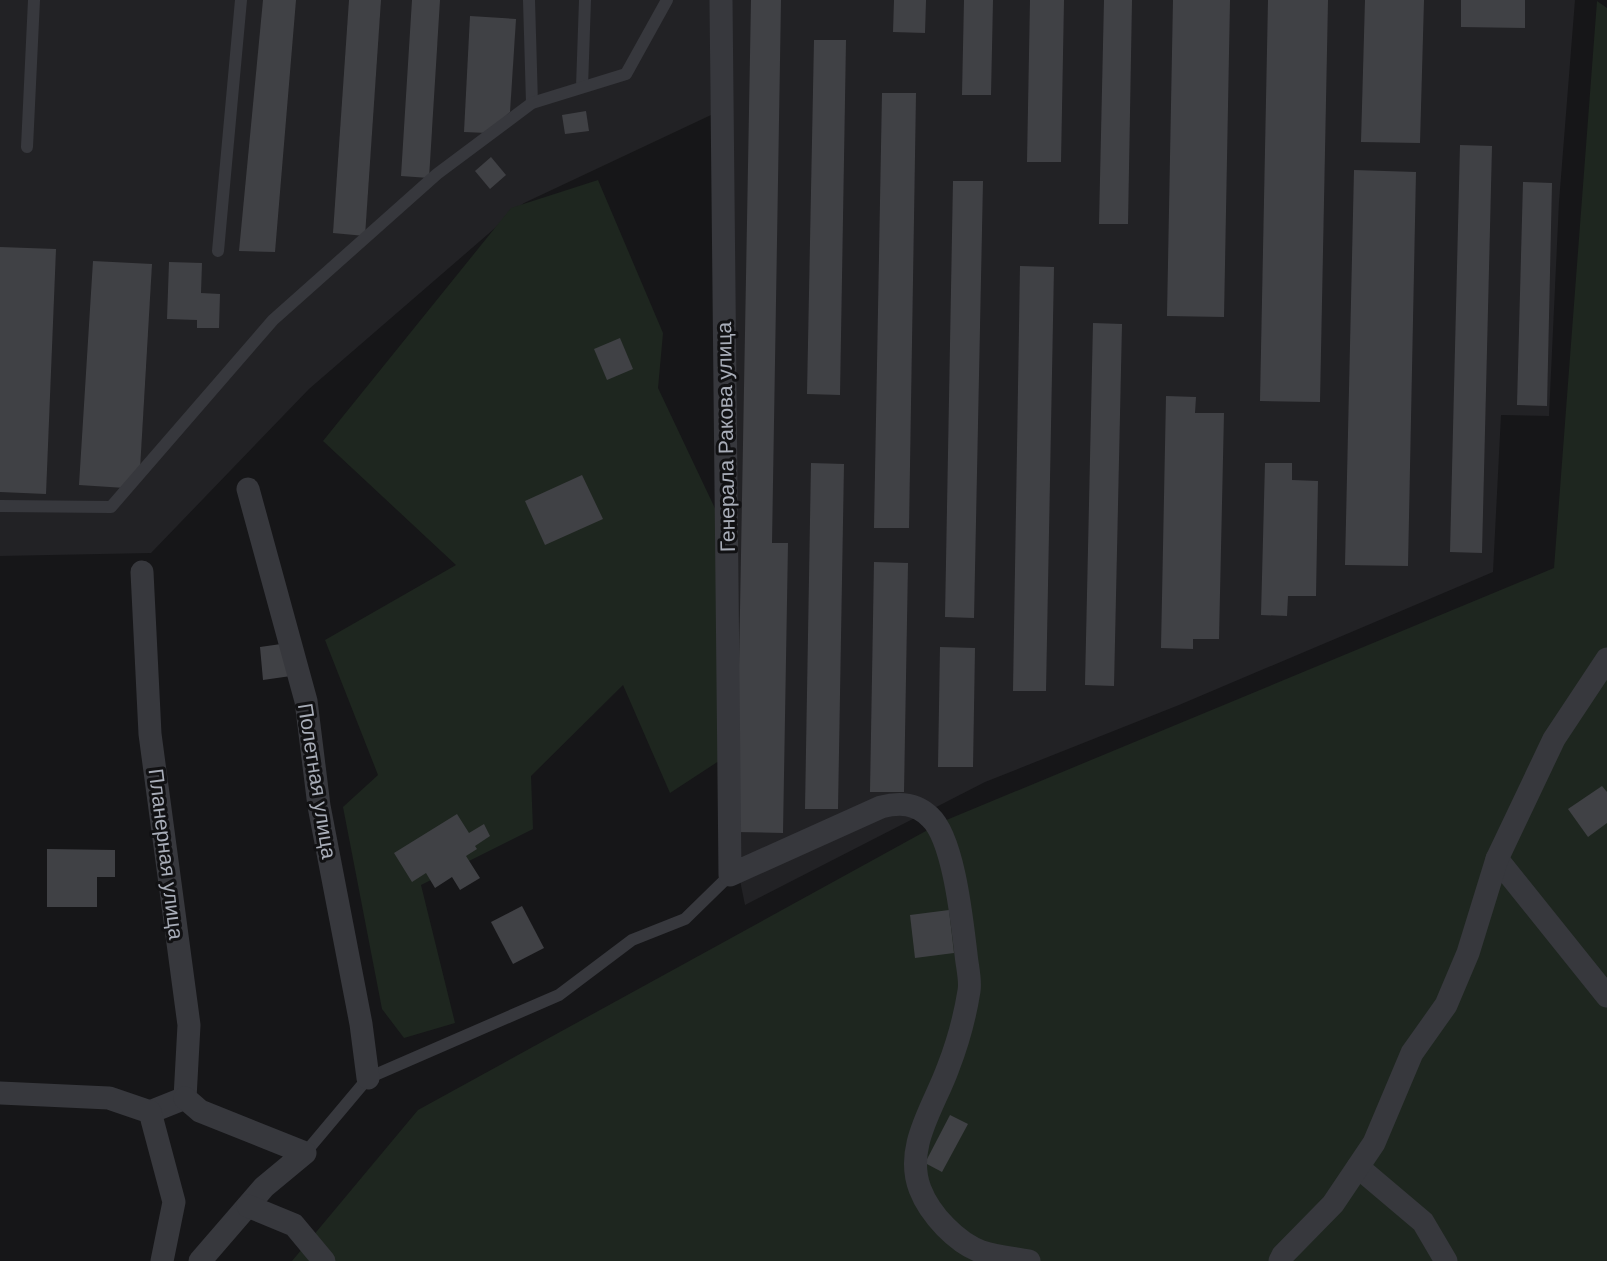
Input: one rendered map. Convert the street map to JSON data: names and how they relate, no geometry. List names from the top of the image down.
{
  "streets": {
    "street": ["Генерала Ракова улица", "Полетная улица", "Планерная улица"]
  }
}
